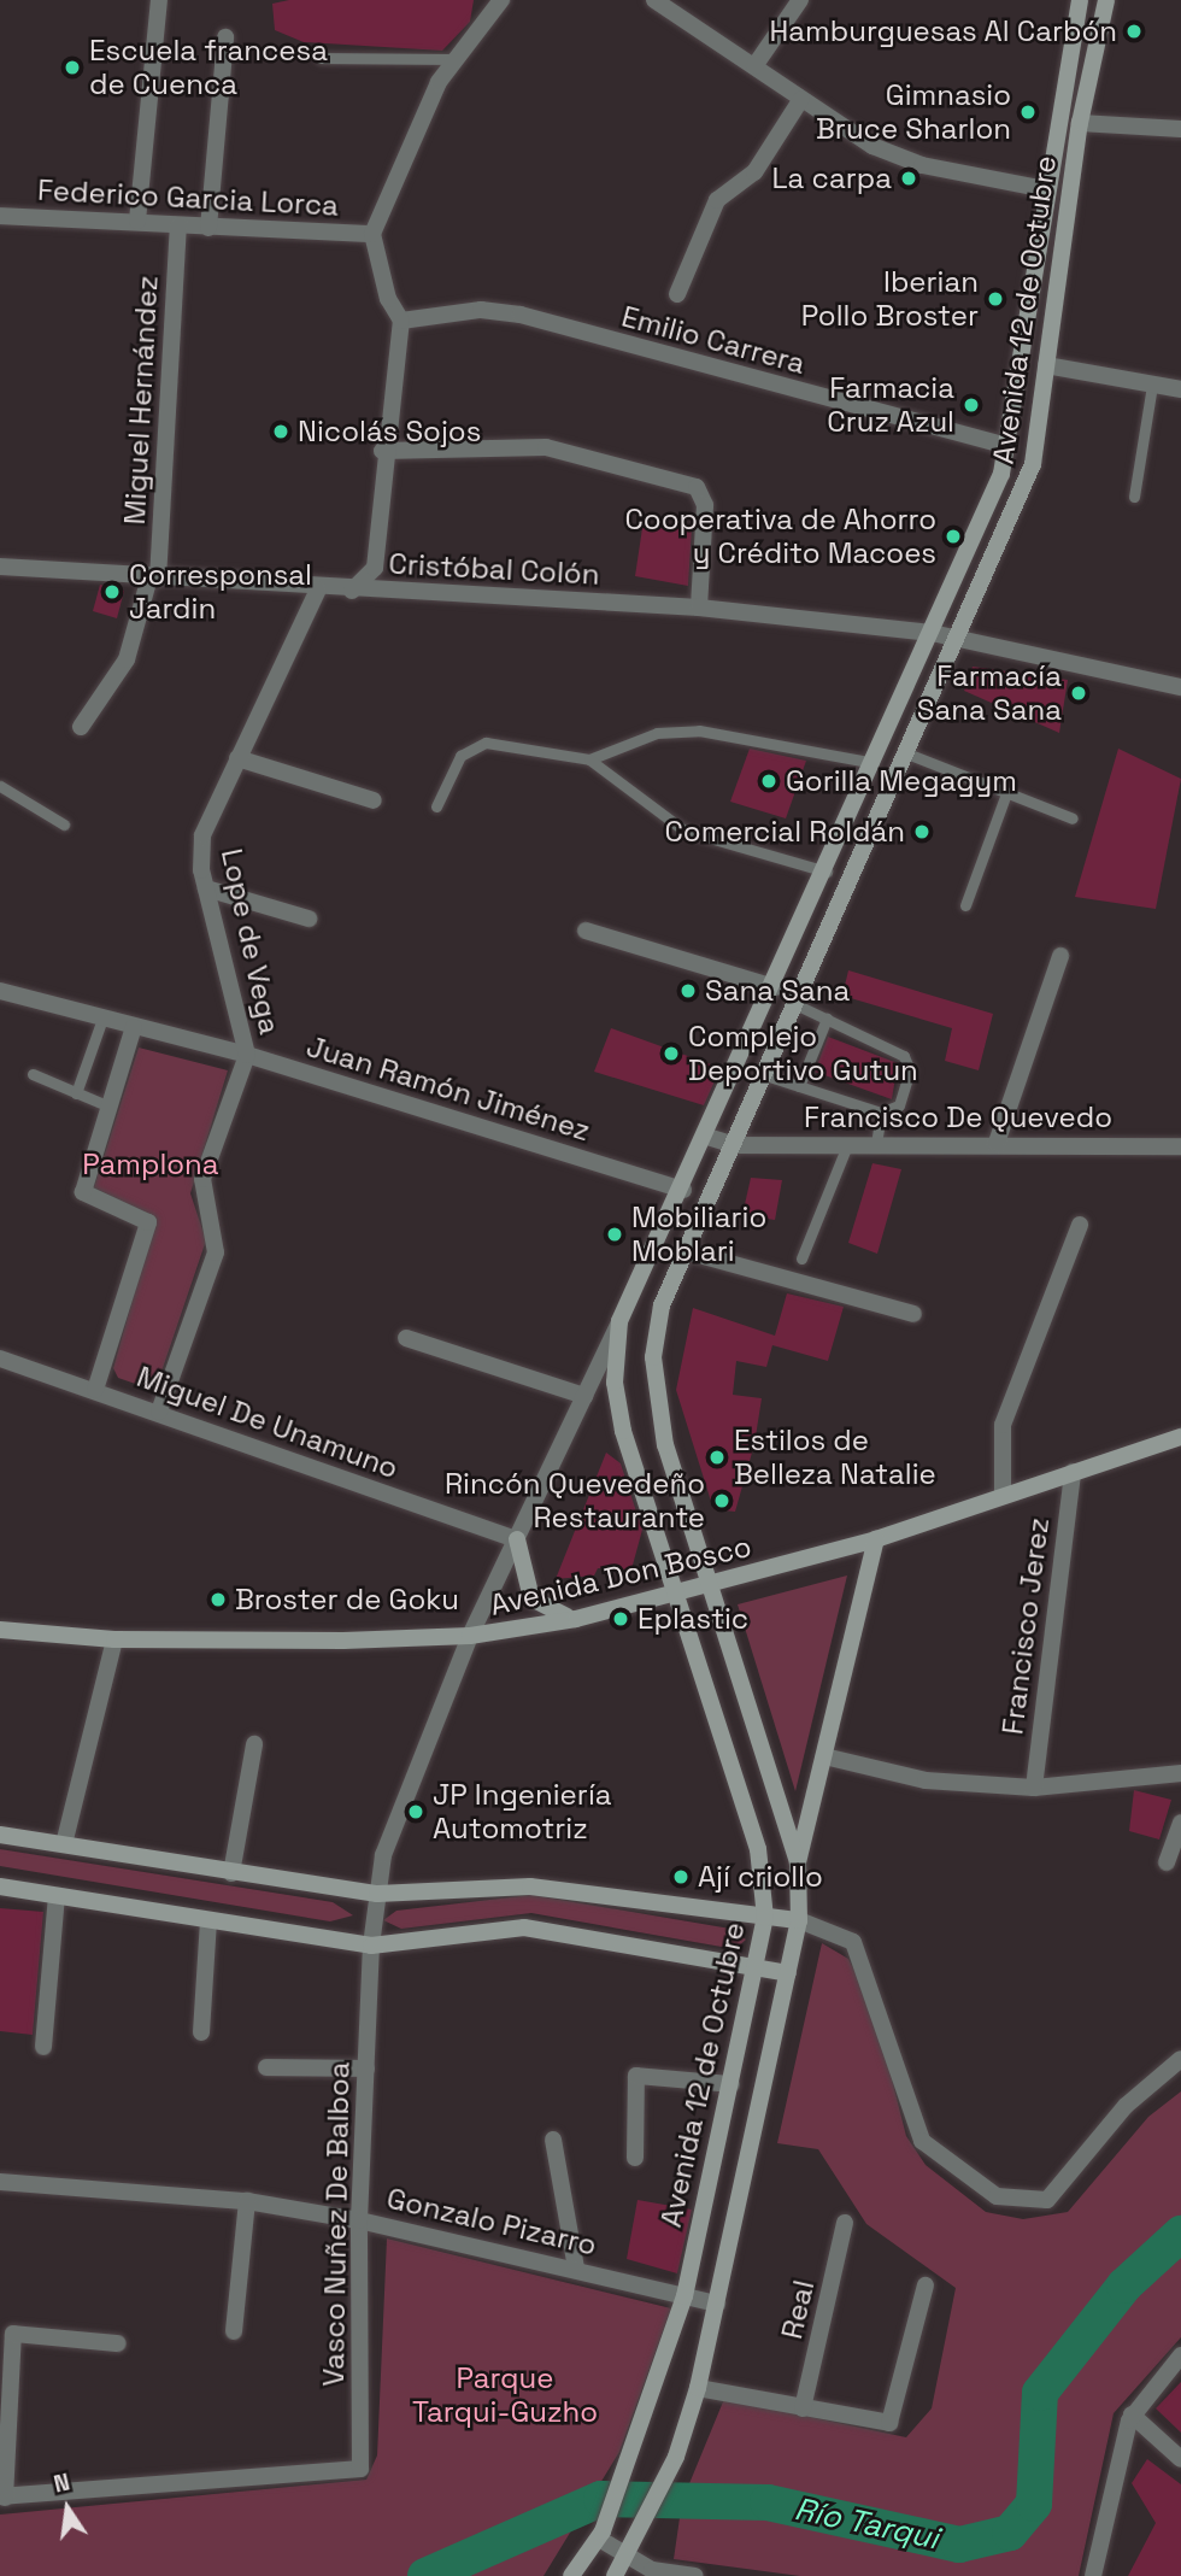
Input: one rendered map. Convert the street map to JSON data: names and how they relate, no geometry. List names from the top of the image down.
{
  "streets": {
    "main road": ["Avenida 12 de Octubre", "Avenida Don Bosco"],
    "street": [
      "Federico Garcia Lorca",
      "Emilio Carrera",
      "Miguel Hernández",
      "Cristóbal Colón",
      "Lope de Vega",
      "Juan Ramón Jiménez",
      "Francisco De Quevedo",
      "Miguel De Unamuno",
      "Francisco Jerez",
      "Gonzalo Pizarro",
      "Vasco Nuñez De Balboa",
      "Real"
    ]
  },
  "crossings": [
    ["Federico Garcia Lorca", "Miguel Hernández"],
    ["Avenida 12 de Octubre", "Emilio Carrera"],
    ["Avenida 12 de Octubre", "Cristóbal Colón"],
    ["Avenida 12 de Octubre", "Juan Ramón Jiménez"],
    ["Avenida 12 de Octubre", "Francisco De Quevedo"],
    ["Avenida 12 de Octubre", "Avenida Don Bosco"],
    ["Avenida 12 de Octubre", "Gonzalo Pizarro"],
    ["Avenida 12 de Octubre", "Vasco Nuñez De Balboa"],
    ["Miguel Hernández", "Cristóbal Colón"],
    ["Cristóbal Colón", "Lope de Vega"],
    ["Lope de Vega", "Juan Ramón Jiménez"],
    ["Lope de Vega", "Miguel De Unamuno"],
    ["Miguel De Unamuno", "Vasco Nuñez De Balboa"],
    ["Avenida Don Bosco", "Francisco Jerez"],
    ["Avenida Don Bosco", "Vasco Nuñez De Balboa"],
    ["Gonzalo Pizarro", "Vasco Nuñez De Balboa"]
  ],
  "water": ["Río Tarqui"],
  "parks": ["Pamplona", "Parque Tarqui-Guzho"],
  "places": [
    "Hamburguesas Al Carbón",
    "Escuela francesa de Cuenca",
    "Gimnasio Bruce Sharlon",
    "La carpa",
    "Iberian Pollo Broster",
    "Farmacia Cruz Azul",
    "Nicolás Sojos",
    "Cooperativa de Ahorro y Crédito Macoes",
    "Corresponsal Jardin",
    "Farmacía Sana Sana",
    "Gorilla Megagym",
    "Comercial Roldán",
    "Sana Sana",
    "Complejo Deportivo Gutun",
    "Mobiliario Moblari",
    "Estilos de Belleza Natalie",
    "Rincón Quevedeño Restaurante",
    "Broster de Goku",
    "Eplastic",
    "JP Ingeniería Automotriz",
    "Ají criollo"
  ],
  "north": "top"
}
